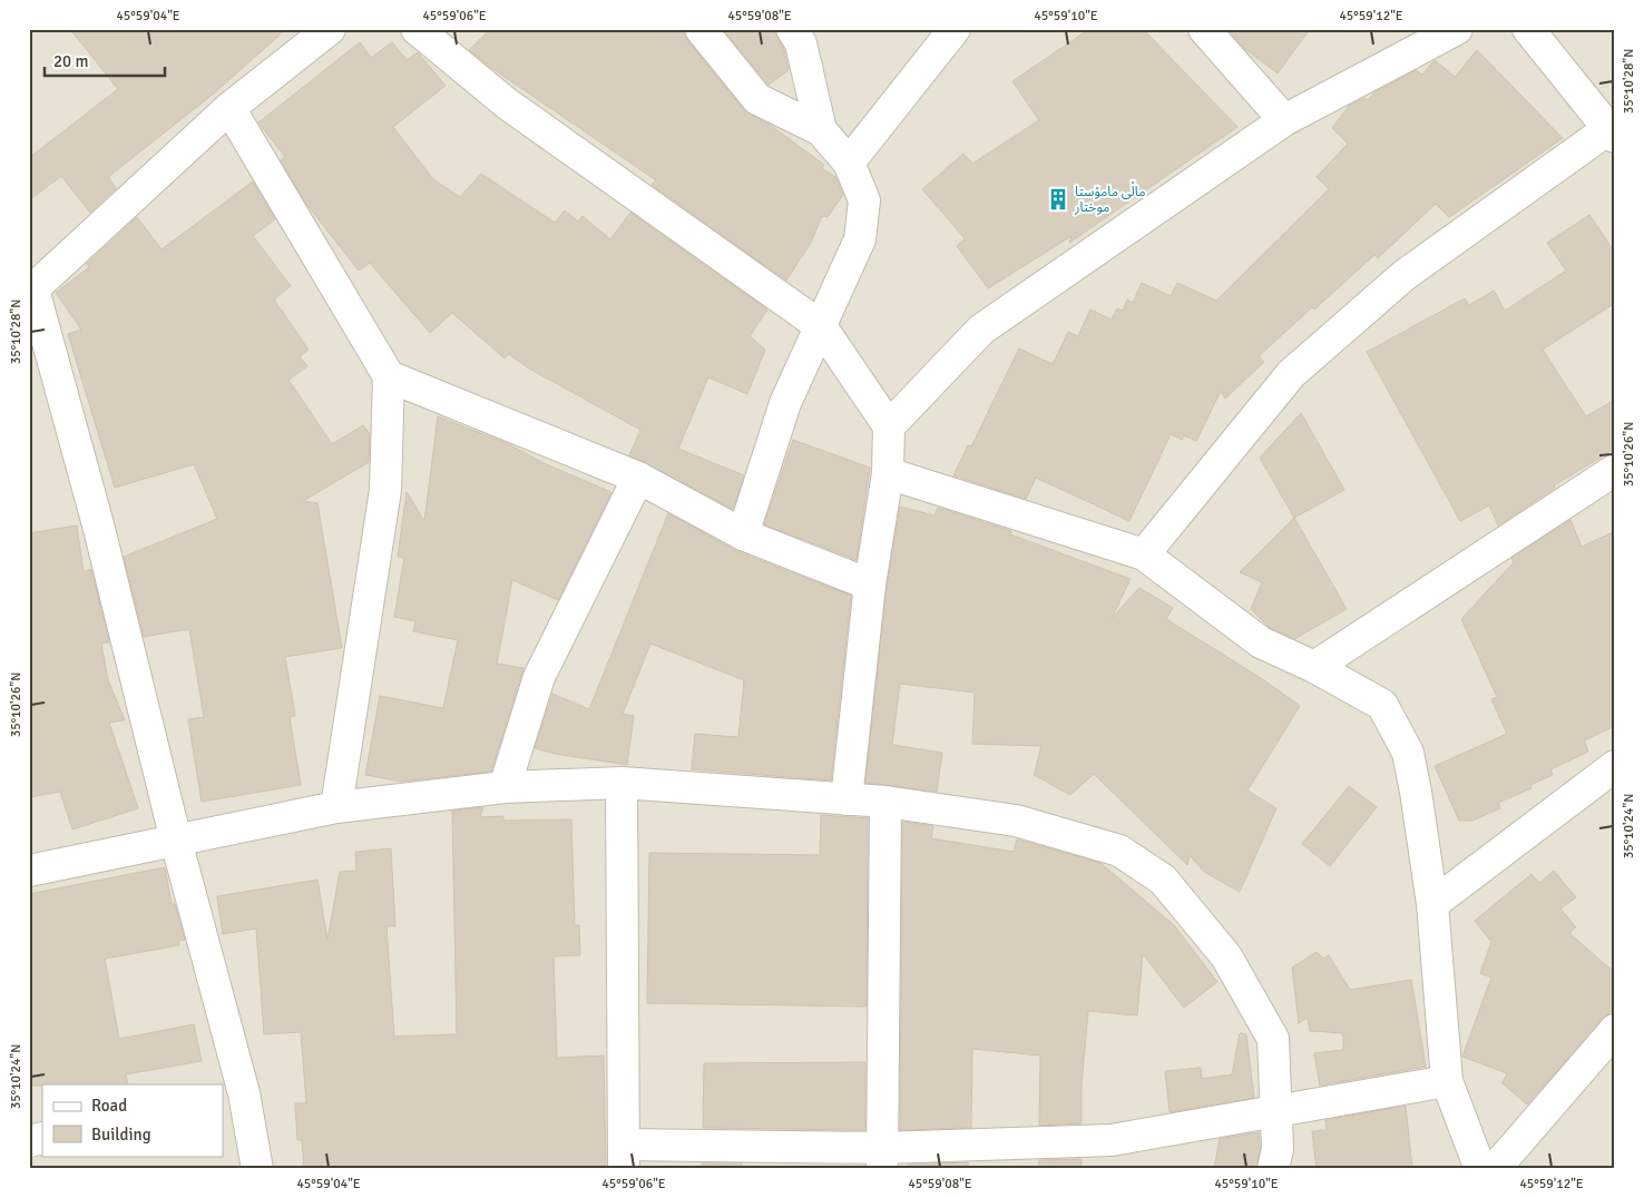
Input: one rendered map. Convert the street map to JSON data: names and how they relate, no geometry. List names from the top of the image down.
{
  "places": {
    "building": ["ماڵى مامۆستا موختار"]
  },
  "legend": ["Road", "Building"],
  "scale_bar": "20 m",
  "coordinates": [
    "45°59'04\"E",
    "45°59'06\"E",
    "45°59'08\"E",
    "45°59'10\"E",
    "45°59'12\"E",
    "35°10'28\"N",
    "35°10'26\"N",
    "35°10'24\"N"
  ]
}
